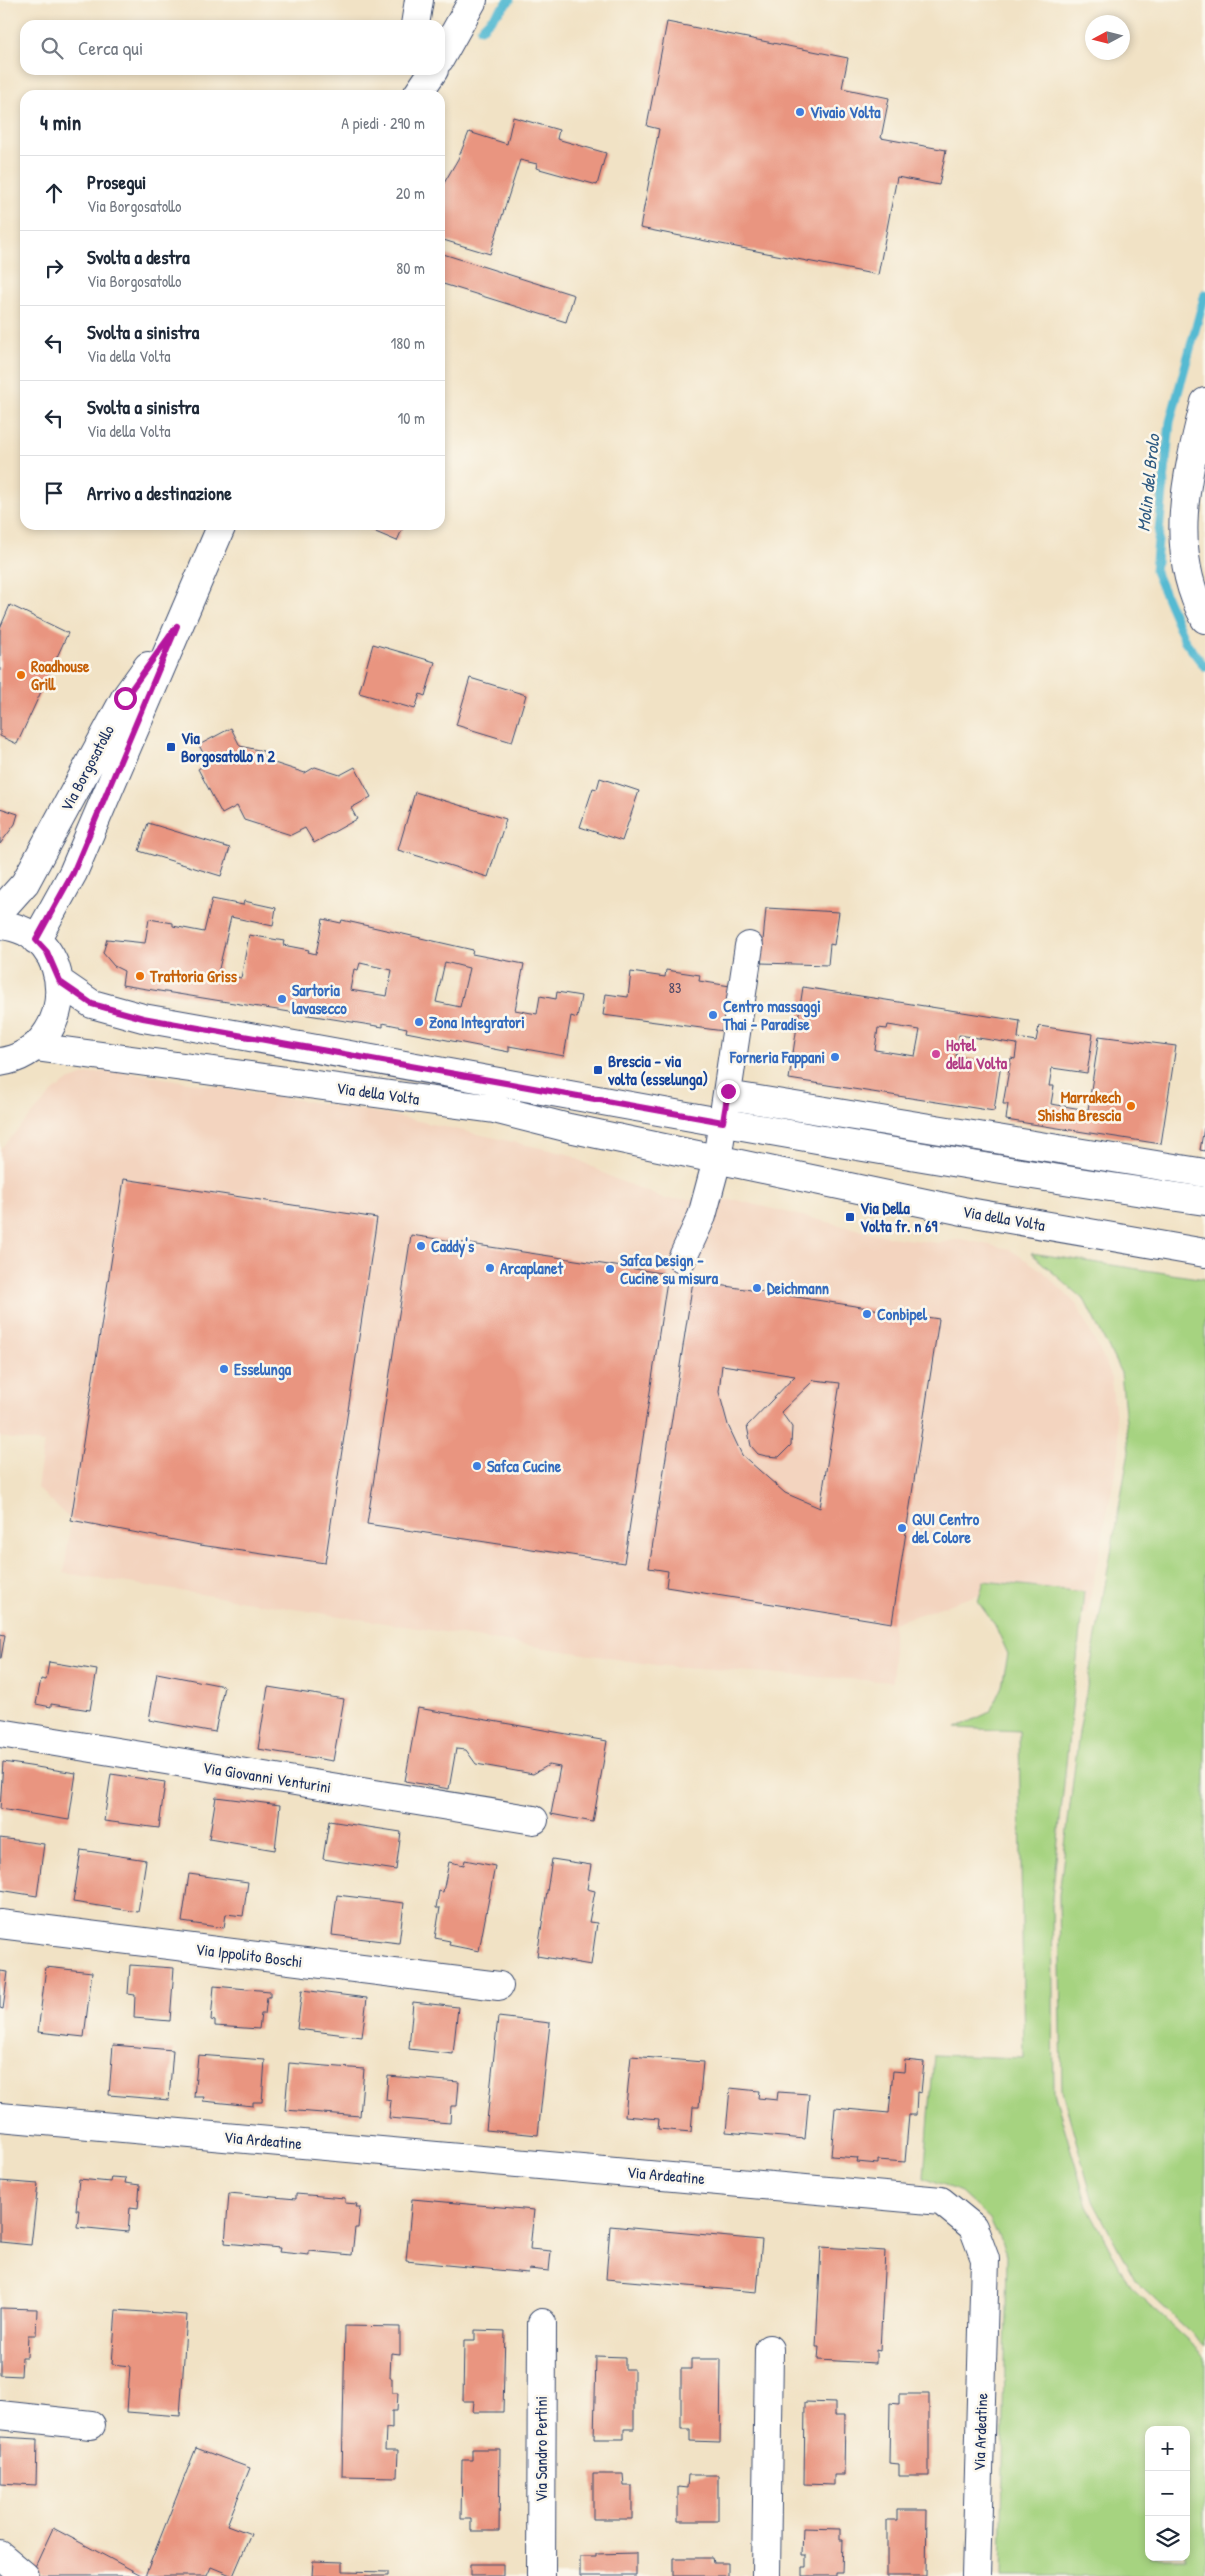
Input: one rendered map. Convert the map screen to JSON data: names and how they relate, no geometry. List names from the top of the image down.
{
  "streets": {
    "main road": [
      "Via Borgosatollo",
      "Via della Volta",
      "Via Giovanni Venturini",
      "Via Ippolito Boschi",
      "Via Ardeatine",
      "Via Sandro Pertini"
    ]
  },
  "water": ["Molin del Brolo"],
  "places": {
    "other": [
      "Vivaio Volta",
      "Roadhouse Grill",
      "Trattoria Griss",
      "Sartoria lavasecco",
      "Centro massaggi Thai - Paradise",
      "Zona Integratori",
      "Hotel della Volta",
      "Forneria Fappani",
      "Marrakech Shisha Brescia",
      "Caddy's",
      "Arcaplanet",
      "Safca Design - Cucine su misura",
      "Deichmann",
      "Conbipel",
      "Esselunga",
      "Safca Cucine",
      "QUI Centro del Colore"
    ],
    "transit": ["Via Borgosatollo n 2", "Brescia - via volta (esselunga)", "Via Della Volta fr. n 69"]
  },
  "house_numbers": ["83"],
  "north": "left",
  "page": {
    "search": "Cerca qui",
    "heading": ["4 min", "A piedi · 290 m"],
    "list": [
      ["Prosegui", "Via Borgosatollo", "20 m"],
      ["Svolta a destra", "Via Borgosatollo", "80 m"],
      ["Svolta a sinistra", "Via della Volta", "180 m"],
      ["Svolta a sinistra", "Via della Volta", "10 m"],
      "Arrivo a destinazione"
    ],
    "map_buttons": ["+", "−"]
  }
}
